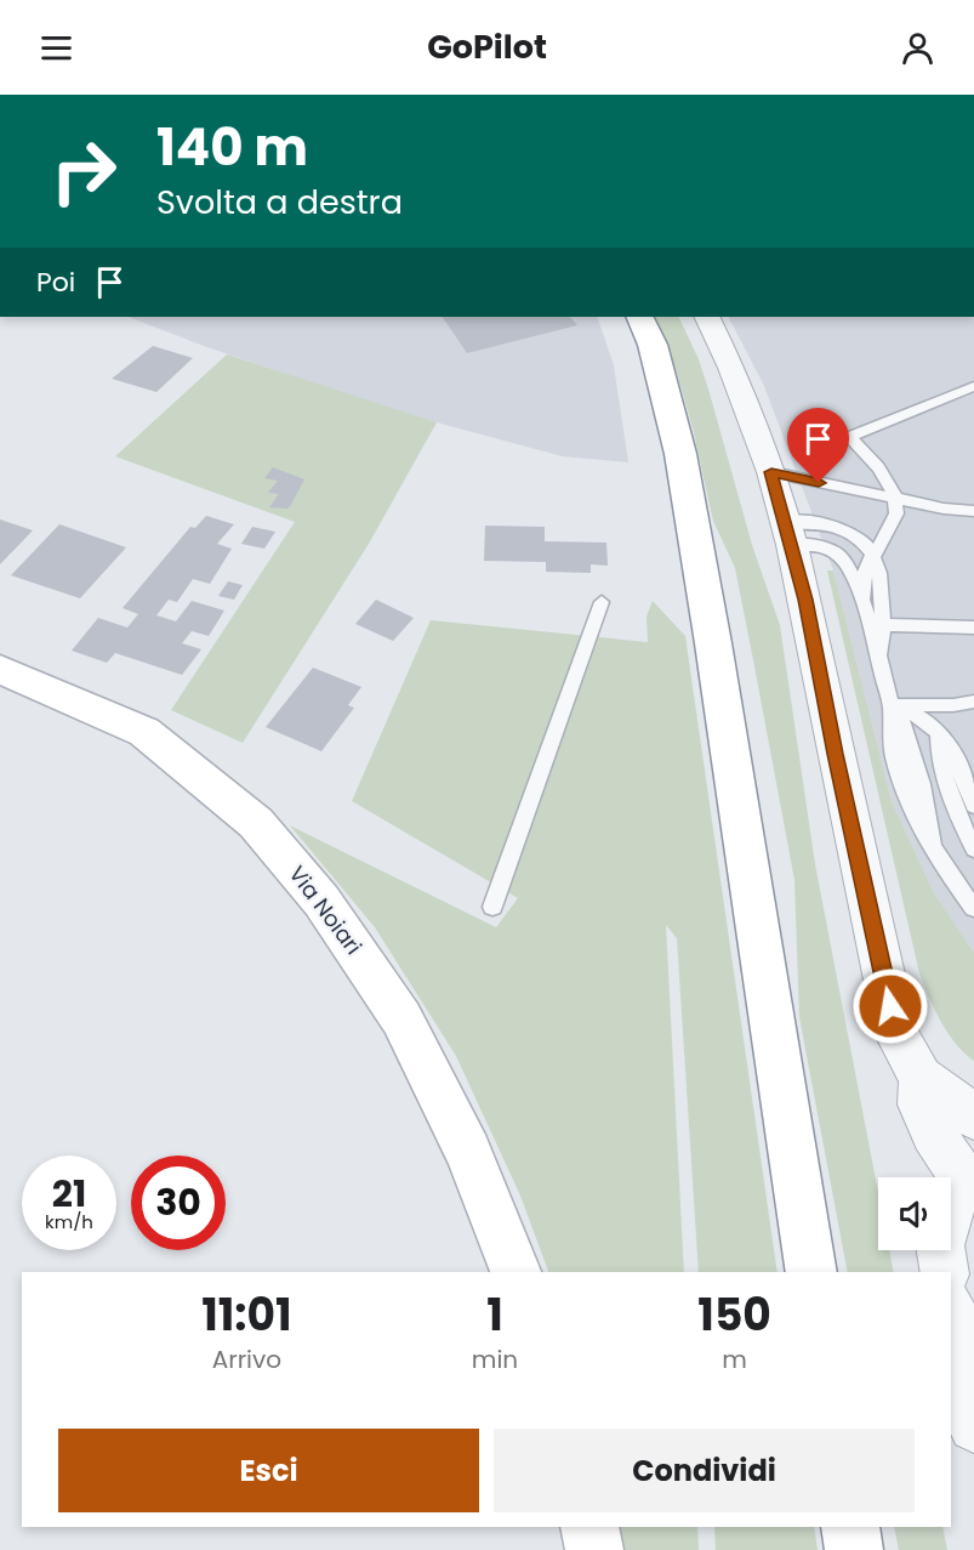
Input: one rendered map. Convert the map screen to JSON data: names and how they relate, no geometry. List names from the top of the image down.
{
  "streets": {
    "main road": ["Via Noiari"]
  },
  "page": {
    "header": "GoPilot",
    "turn": ["140 m", "Svolta a destra"],
    "then": "Poi",
    "speed": "21 km/h",
    "limit": "30",
    "eta": [
      "11:01",
      "Arrivo",
      "1",
      "min",
      "150",
      "m"
    ],
    "buttons": ["Esci", "Condividi"]
  }
}
